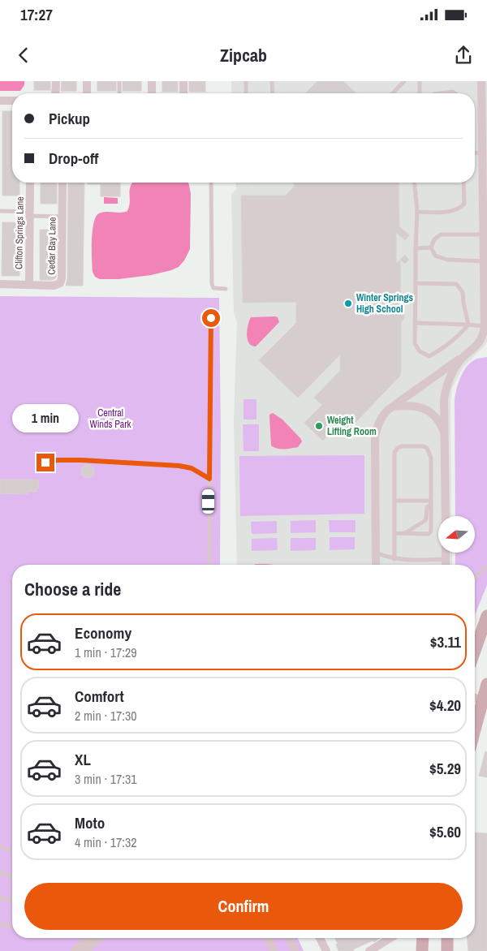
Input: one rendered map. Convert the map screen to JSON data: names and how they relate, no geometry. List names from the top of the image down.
{
  "streets": {
    "street": ["Clifton Springs Lane", "Cedar Bay Lane"]
  },
  "crossings": [
    ["Clifton Springs Lane", "Cedar Bay Lane"]
  ],
  "parks": ["Central Winds Park"],
  "places": ["Winter Springs High School", "Weight Lifting Room"],
  "north": "left",
  "page": {
    "status": "17:27",
    "header": "Zipcab",
    "banner": ["Pickup", "Drop-off"],
    "bubble": "1 min",
    "heading": "Choose a ride",
    "list": [
      {
        "name": "Economy",
        "note": "1 min · 17:29",
        "value": "$3.11"
      },
      {
        "name": "Comfort",
        "note": "2 min · 17:30",
        "value": "$4.20"
      },
      {
        "name": "XL",
        "note": "3 min · 17:31",
        "value": "$5.29"
      },
      {
        "name": "Moto",
        "note": "4 min · 17:32",
        "value": "$5.60"
      }
    ],
    "buttons": "Confirm"
  }
}
